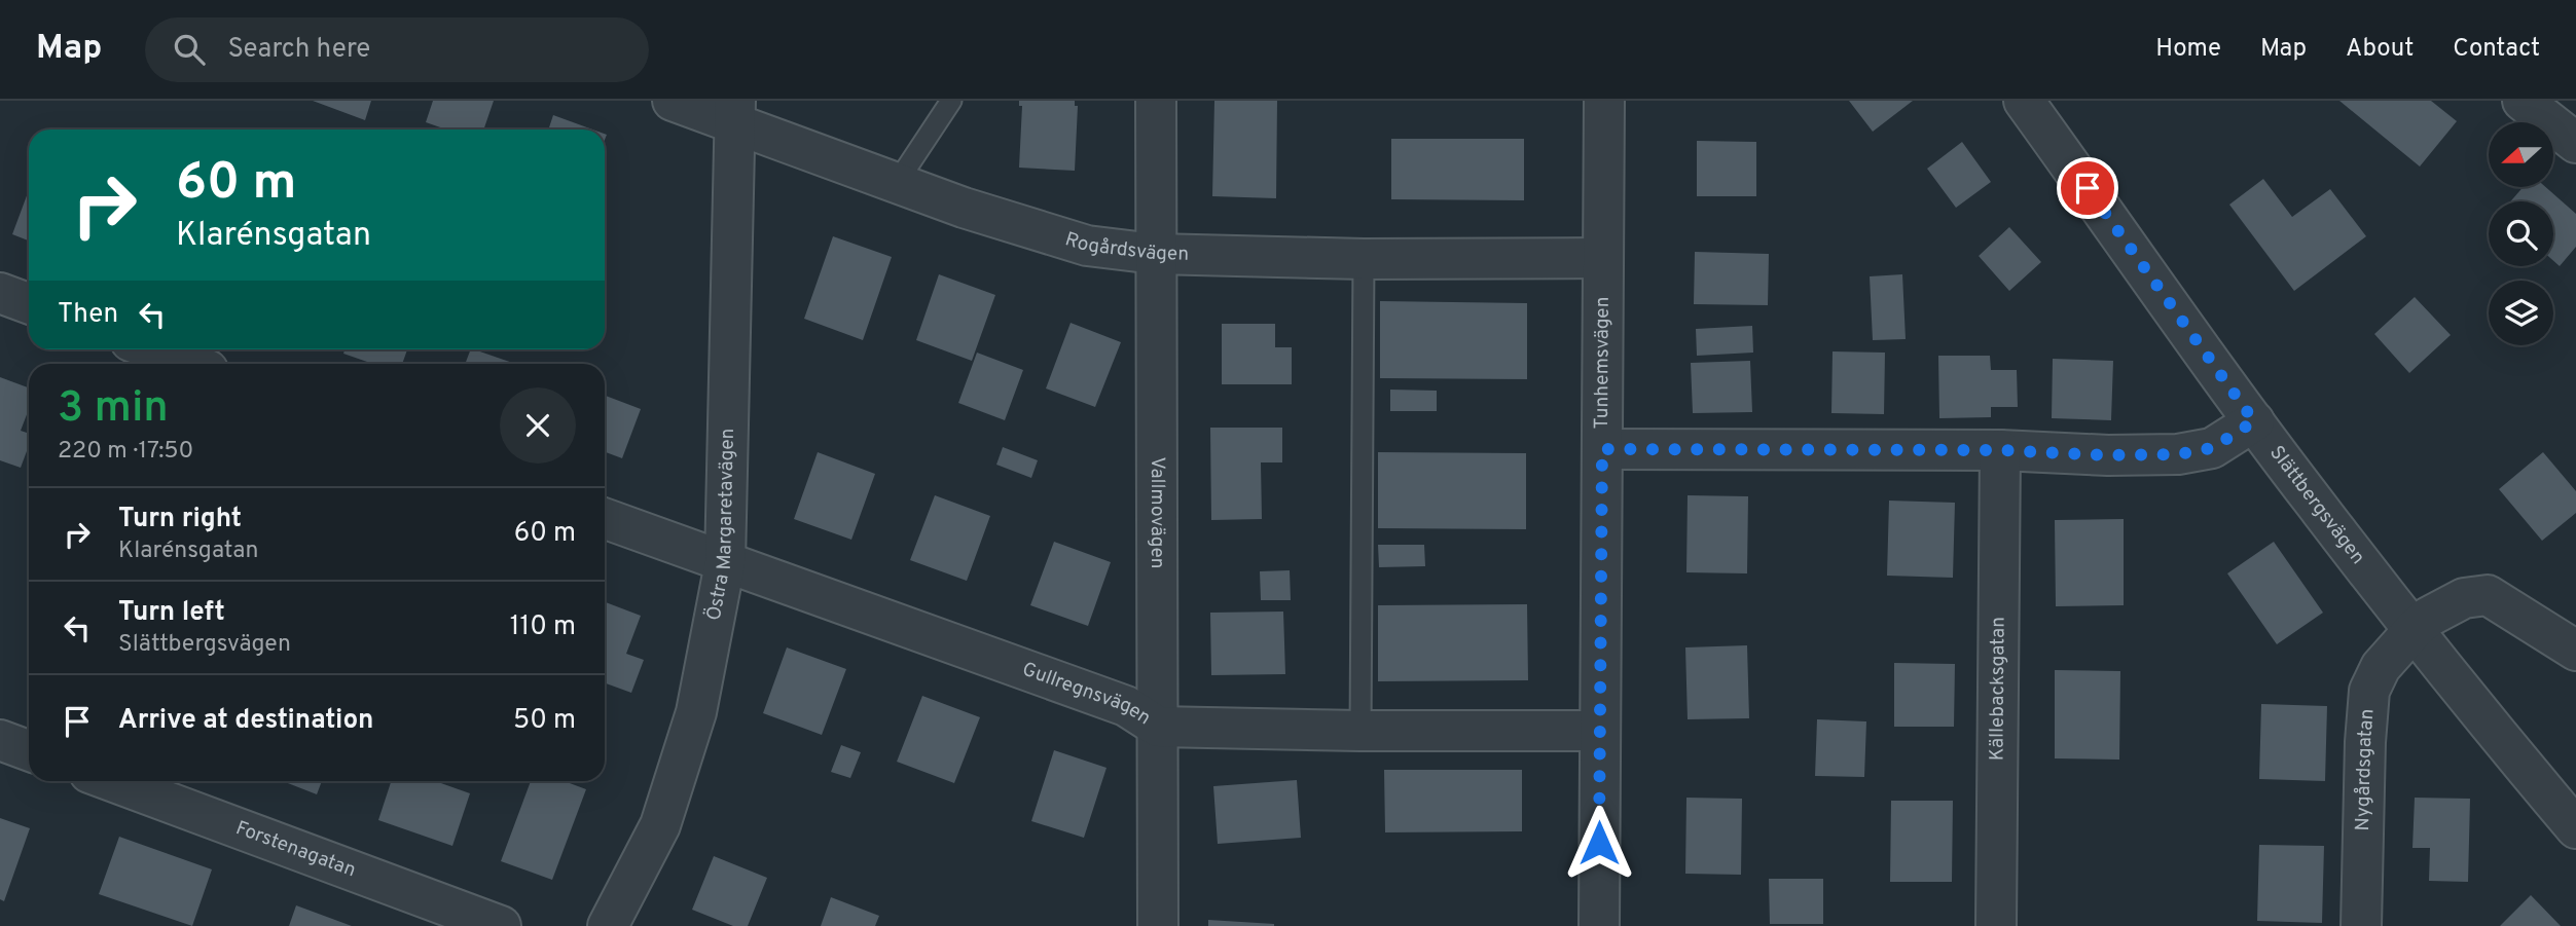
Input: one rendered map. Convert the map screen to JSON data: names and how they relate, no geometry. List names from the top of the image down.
{
  "streets": {
    "street": [
      "Rogårdsvägen",
      "Tunhemsvägen",
      "Slättbergsvägen",
      "Vallmovägen",
      "Östra Margaretavägen",
      "Källebacksgatan",
      "Gullregnsvägen",
      "Nygårdsgatan",
      "Forstenagatan"
    ]
  },
  "crossings": [
    ["Rogårdsvägen", "Tunhemsvägen"],
    ["Rogårdsvägen", "Vallmovägen"],
    ["Rogårdsvägen", "Östra Margaretavägen"],
    ["Tunhemsvägen", "Gullregnsvägen"],
    ["Slättbergsvägen", "Nygårdsgatan"],
    ["Vallmovägen", "Gullregnsvägen"],
    ["Östra Margaretavägen", "Gullregnsvägen"]
  ],
  "north": "left",
  "page": {
    "header": "Map",
    "search": "Search here",
    "nav": [
      "Home",
      "Map",
      "About",
      "Contact"
    ],
    "turn": ["60 m", "Klarénsgatan"],
    "then": "Then",
    "heading": ["3 min", "220 m · 17:50"],
    "list": [
      {
        "name": "Turn right",
        "note": "Klarénsgatan",
        "value": "60 m"
      },
      {
        "name": "Turn left",
        "note": "Slättbergsvägen",
        "value": "110 m"
      },
      {
        "name": "Arrive at destination",
        "value": "50 m"
      }
    ]
  }
}
